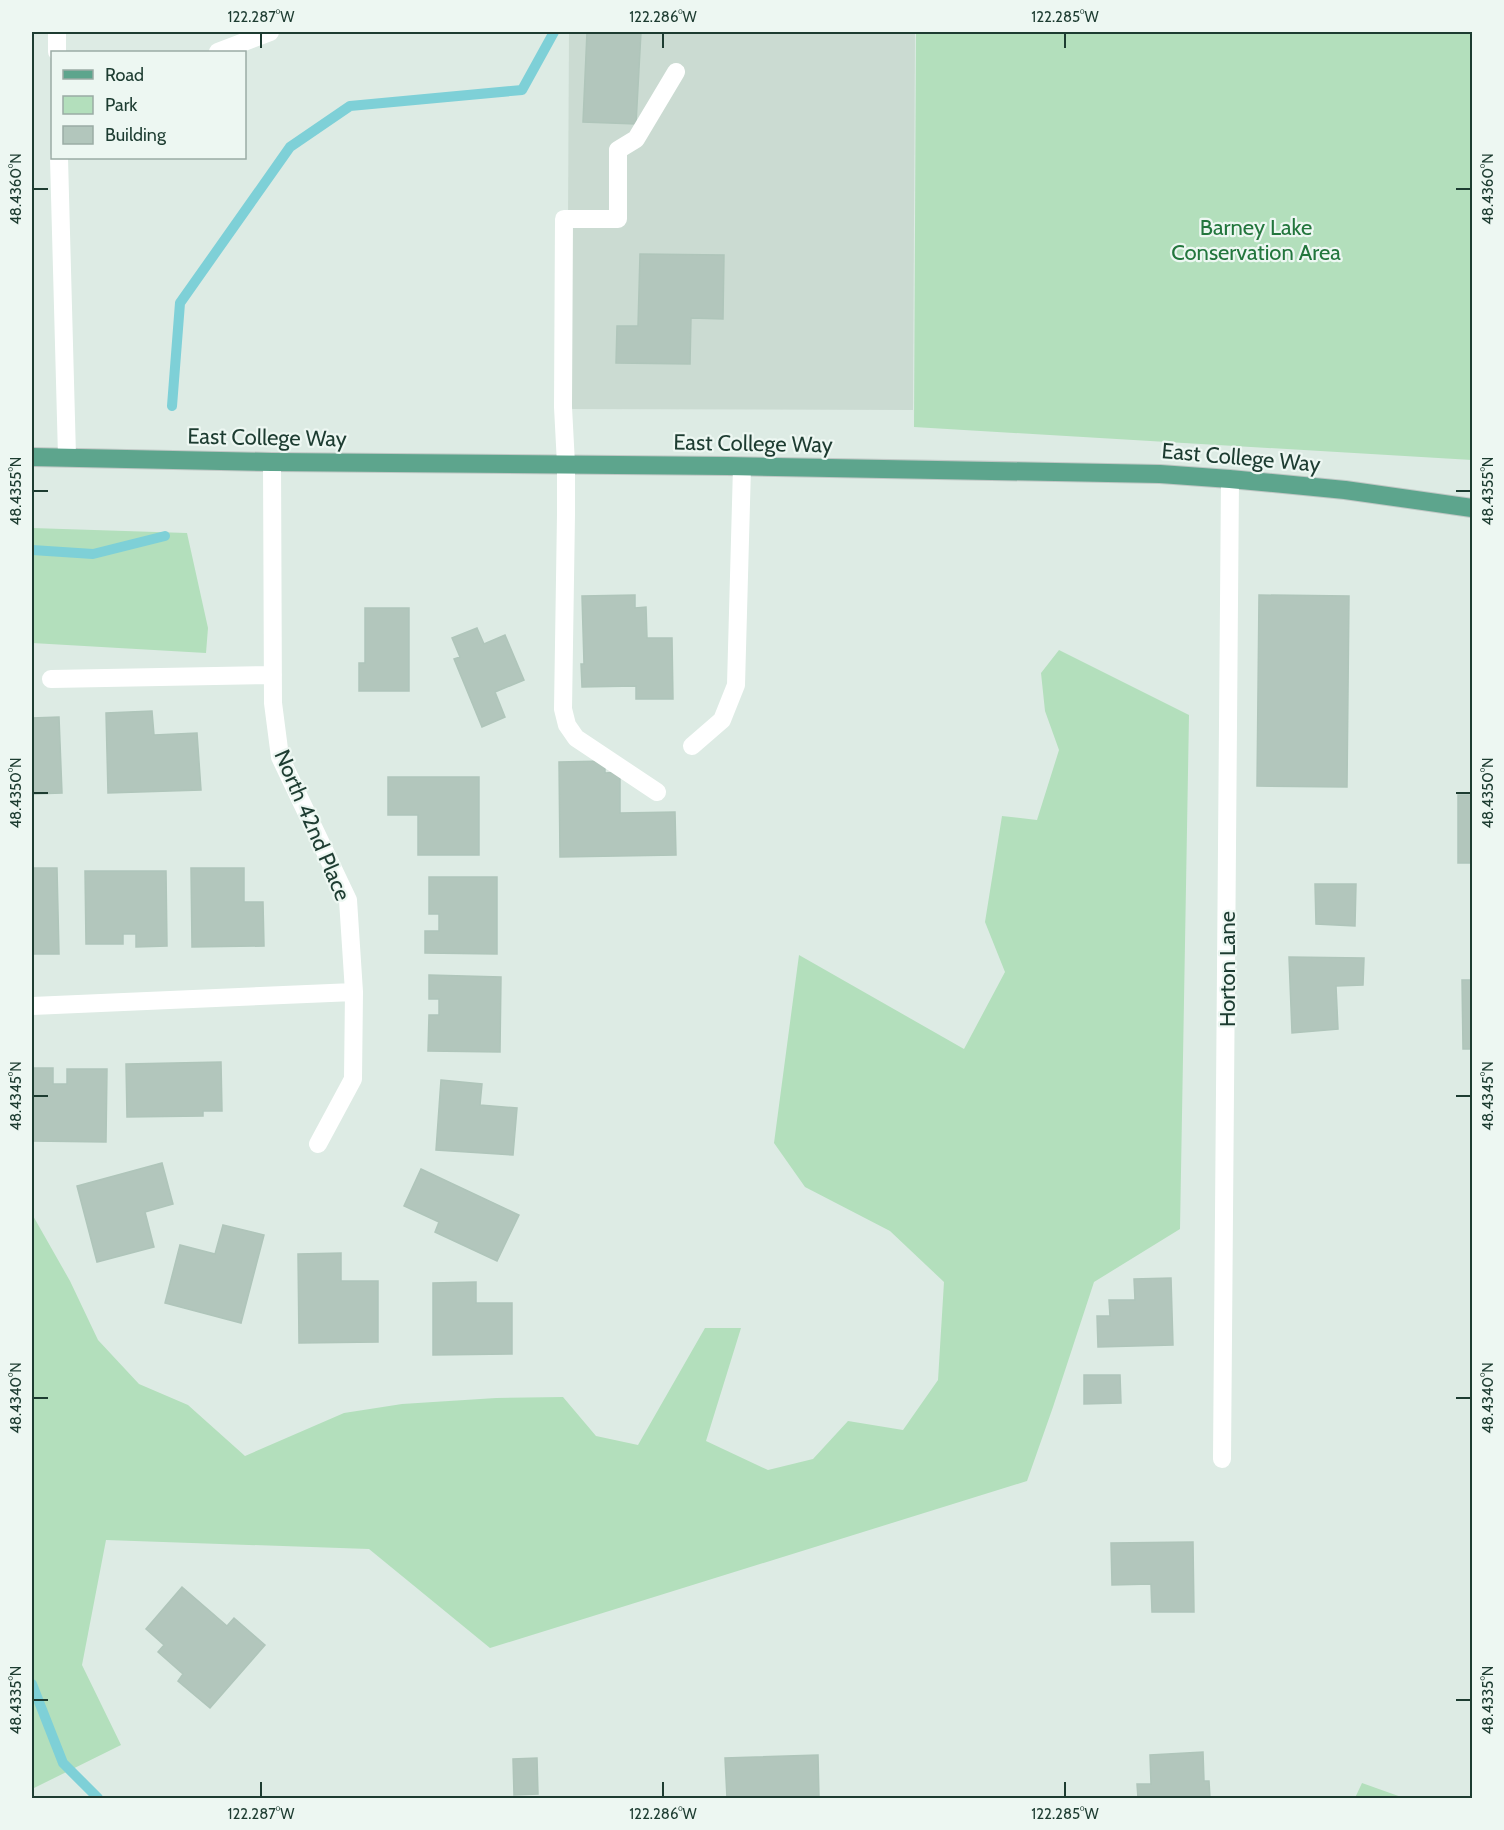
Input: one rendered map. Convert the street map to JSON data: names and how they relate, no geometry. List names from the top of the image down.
{
  "streets": {
    "main road": ["East College Way"],
    "street": ["North 42nd Place", "Horton Lane"]
  },
  "crossings": [
    ["East College Way", "North 42nd Place"],
    ["East College Way", "Horton Lane"]
  ],
  "parks": ["Barney Lake Conservation Area"],
  "legend": ["Road", "Park", "Building"],
  "coordinates": [
    "122.287°W",
    "122.286°W",
    "122.285°W",
    "48.4360°N",
    "48.4355°N",
    "48.4350°N",
    "48.4345°N",
    "48.4340°N",
    "48.4335°N"
  ]
}
